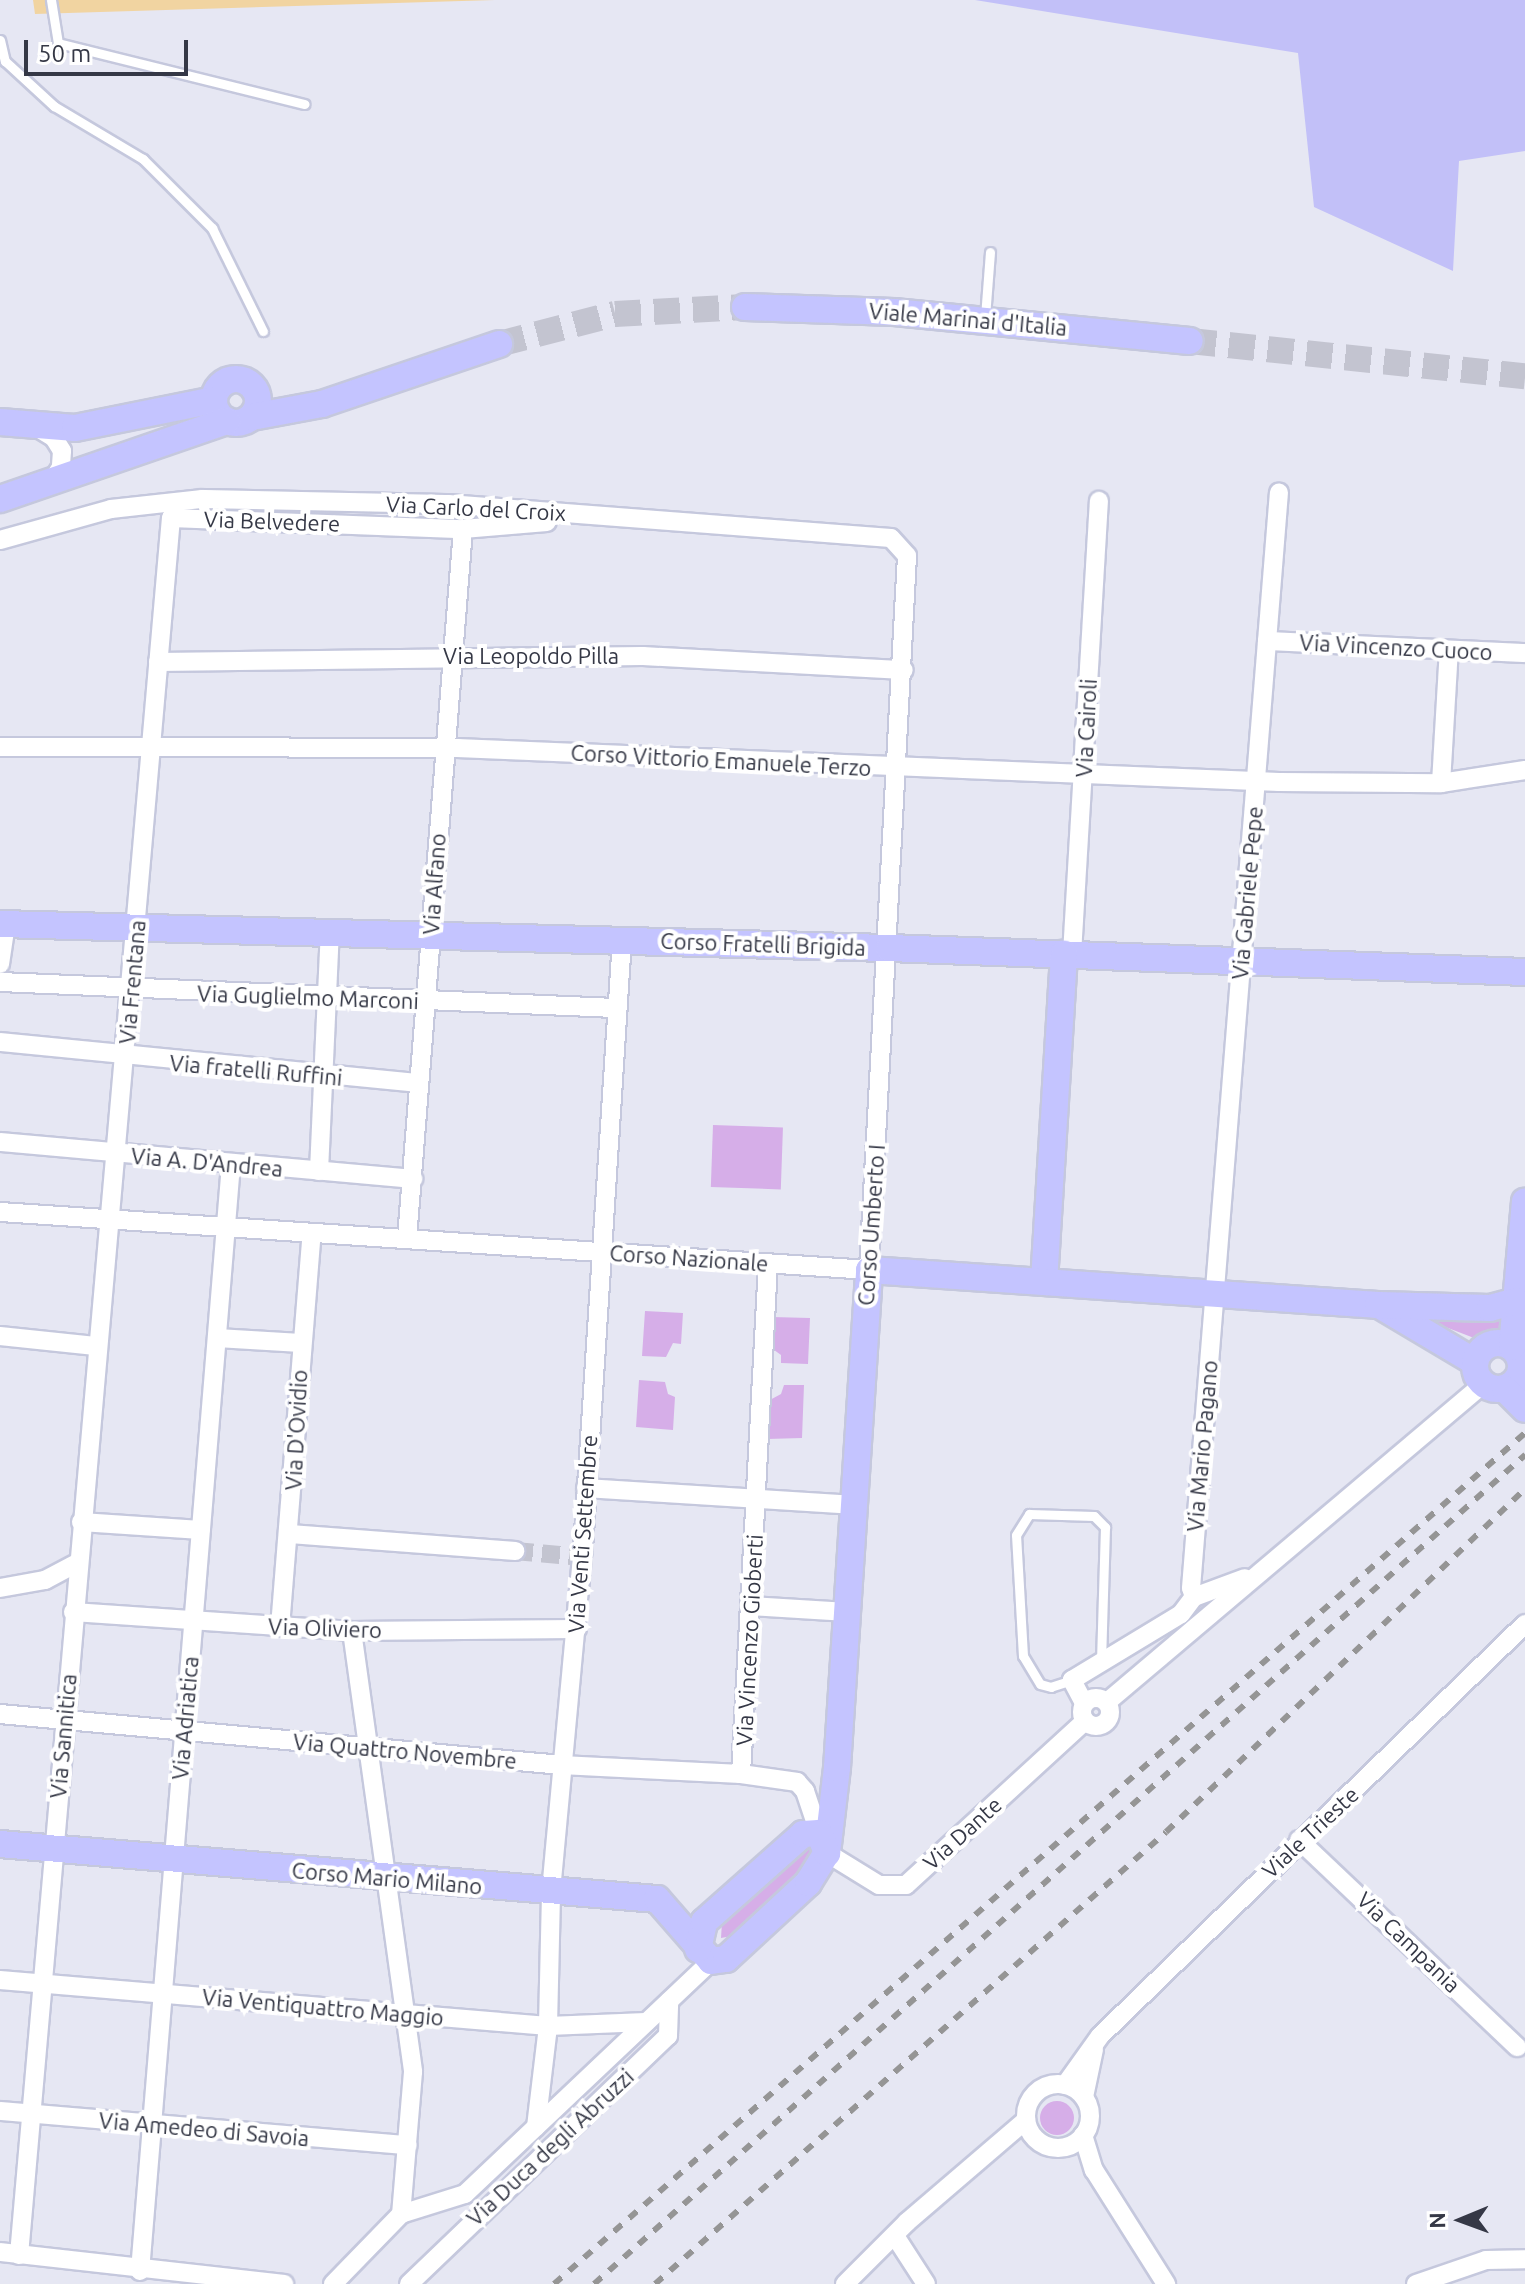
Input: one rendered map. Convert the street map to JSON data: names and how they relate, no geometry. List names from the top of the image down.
{
  "streets": {
    "street": [
      "Viale Marinai d'Italia",
      "Via Carlo del Croix",
      "Via Belvedere",
      "Via Vincenzo Cuoco",
      "Via Leopoldo Pilla",
      "Via Cairoli",
      "Corso Vittorio Emanuele Terzo",
      "Via Alfano",
      "Via Gabriele Pepe",
      "Corso Fratelli Brigida",
      "Via Frentana",
      "Via Guglielmo Marconi",
      "Via fratelli Ruffini",
      "Via A. D'Andrea",
      "Corso Umberto I",
      "Corso Nazionale",
      "Via D'Ovidio",
      "Via Mario Pagano",
      "Via Venti Settembre",
      "Via Oliviero",
      "Via Vincenzo Gioberti",
      "Via Adriatica",
      "Via Sannitica",
      "Via Quattro Novembre",
      "Viale Trieste",
      "Via Dante",
      "Corso Mario Milano",
      "Via Campania",
      "Via Ventiquattro Maggio",
      "Via Amedeo di Savoia",
      "Via Duca degli Abruzzi"
    ]
  },
  "crossings": [
    ["Via Carlo del Croix", "Via Belvedere"],
    ["Via Carlo del Croix", "Corso Umberto I"],
    ["Via Belvedere", "Via Leopoldo Pilla"],
    ["Via Belvedere", "Corso Vittorio Emanuele Terzo"],
    ["Via Belvedere", "Via Alfano"],
    ["Via Belvedere", "Via Frentana"],
    ["Via Vincenzo Cuoco", "Via Gabriele Pepe"],
    ["Via Leopoldo Pilla", "Via Alfano"],
    ["Via Leopoldo Pilla", "Corso Umberto I"],
    ["Via Cairoli", "Corso Vittorio Emanuele Terzo"],
    ["Via Cairoli", "Corso Fratelli Brigida"],
    ["Via Cairoli", "Corso Nazionale"],
    ["Corso Vittorio Emanuele Terzo", "Via Alfano"],
    ["Corso Vittorio Emanuele Terzo", "Via Gabriele Pepe"],
    ["Corso Vittorio Emanuele Terzo", "Via Frentana"],
    ["Corso Vittorio Emanuele Terzo", "Corso Umberto I"],
    ["Via Alfano", "Corso Fratelli Brigida"],
    ["Via Alfano", "Via Guglielmo Marconi"],
    ["Via Alfano", "Via fratelli Ruffini"],
    ["Via Alfano", "Via A. D'Andrea"],
    ["Via Alfano", "Corso Nazionale"],
    ["Via Gabriele Pepe", "Corso Fratelli Brigida"],
    ["Via Gabriele Pepe", "Corso Nazionale"],
    ["Via Gabriele Pepe", "Via Mario Pagano"],
    ["Corso Fratelli Brigida", "Via Frentana"],
    ["Corso Fratelli Brigida", "Corso Umberto I"],
    ["Corso Fratelli Brigida", "Via Venti Settembre"],
    ["Via Frentana", "Via Guglielmo Marconi"],
    ["Via Frentana", "Via fratelli Ruffini"],
    ["Via Frentana", "Via A. D'Andrea"],
    ["Via Frentana", "Corso Nazionale"],
    ["Via Frentana", "Via Sannitica"],
    ["Via Guglielmo Marconi", "Via Venti Settembre"],
    ["Via A. D'Andrea", "Via Adriatica"],
    ["Corso Umberto I", "Corso Nazionale"],
    ["Corso Umberto I", "Via Quattro Novembre"],
    ["Corso Umberto I", "Via Dante"],
    ["Corso Nazionale", "Via D'Ovidio"],
    ["Corso Nazionale", "Via Mario Pagano"],
    ["Corso Nazionale", "Via Venti Settembre"],
    ["Corso Nazionale", "Via Vincenzo Gioberti"],
    ["Corso Nazionale", "Via Adriatica"],
    ["Corso Nazionale", "Via Sannitica"],
    ["Corso Nazionale", "Via Dante"],
    ["Via D'Ovidio", "Via Oliviero"],
    ["Via Mario Pagano", "Via Dante"],
    ["Via Venti Settembre", "Via Oliviero"],
    ["Via Venti Settembre", "Via Quattro Novembre"],
    ["Via Venti Settembre", "Corso Mario Milano"],
    ["Via Venti Settembre", "Via Ventiquattro Maggio"],
    ["Via Venti Settembre", "Via Duca degli Abruzzi"],
    ["Via Oliviero", "Via Adriatica"],
    ["Via Oliviero", "Via Sannitica"],
    ["Via Vincenzo Gioberti", "Via Quattro Novembre"],
    ["Via Adriatica", "Via Quattro Novembre"],
    ["Via Adriatica", "Corso Mario Milano"],
    ["Via Adriatica", "Via Ventiquattro Maggio"],
    ["Via Adriatica", "Via Amedeo di Savoia"],
    ["Via Sannitica", "Via Quattro Novembre"],
    ["Via Sannitica", "Corso Mario Milano"],
    ["Via Sannitica", "Via Ventiquattro Maggio"],
    ["Via Sannitica", "Via Amedeo di Savoia"],
    ["Via Quattro Novembre", "Via Dante"],
    ["Viale Trieste", "Via Campania"],
    ["Corso Mario Milano", "Via Duca degli Abruzzi"],
    ["Via Ventiquattro Maggio", "Via Duca degli Abruzzi"]
  ],
  "scale_bar": "50 m",
  "north": "left"
}
